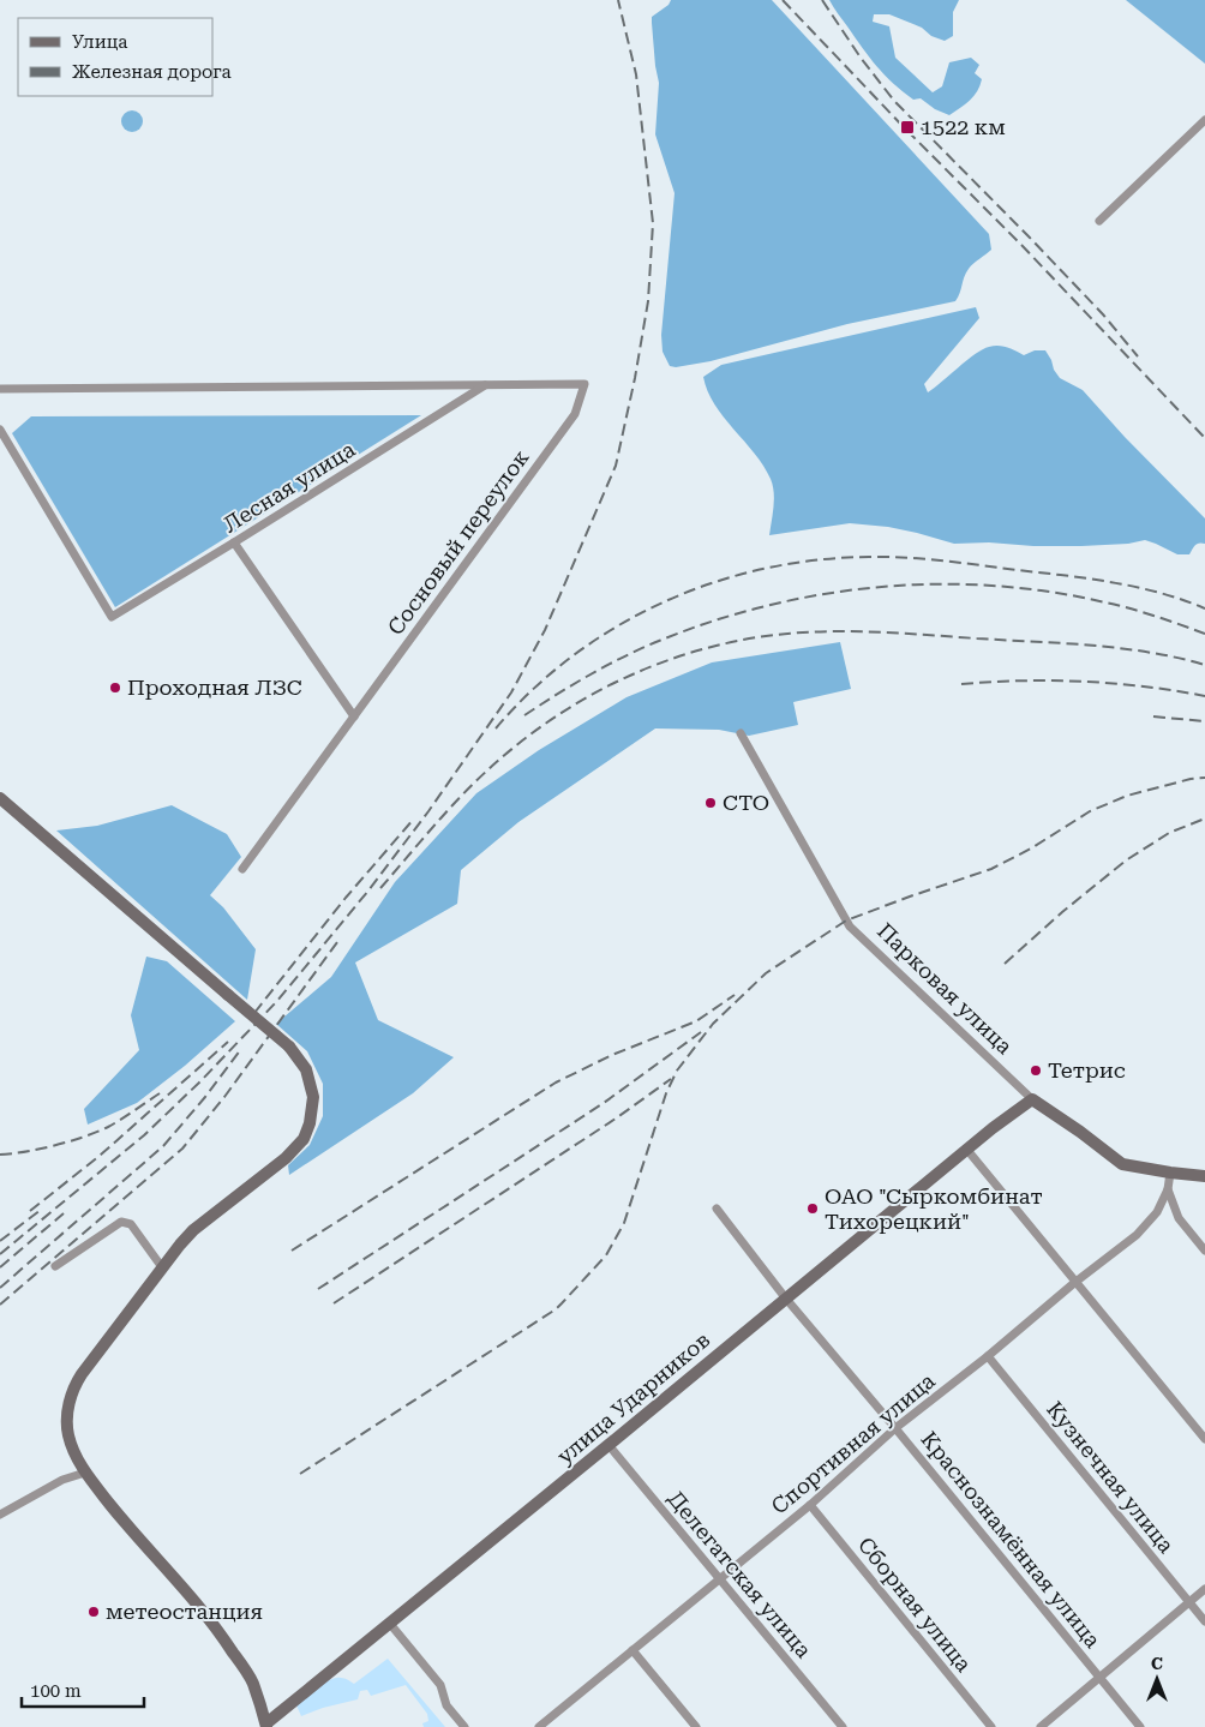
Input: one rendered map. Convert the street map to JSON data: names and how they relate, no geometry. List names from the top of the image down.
{
  "streets": {
    "main road": ["Парковая улица", "улица Ударников"],
    "street": [
      "Лесная улица",
      "Сосновый переулок",
      "Спортивная улица",
      "Кузнечная улица",
      "Краснознамённая улица",
      "Делегатская улица",
      "Сборная улица"
    ]
  },
  "crossings": [
    ["Лесная улица", "Сосновый переулок"],
    ["Парковая улица", "улица Ударников"],
    ["Парковая улица", "Спортивная улица"],
    ["улица Ударников", "Краснознамённая улица"],
    ["улица Ударников", "Делегатская улица"],
    ["Спортивная улица", "Кузнечная улица"],
    ["Спортивная улица", "Краснознамённая улица"],
    ["Спортивная улица", "Делегатская улица"],
    ["Спортивная улица", "Сборная улица"]
  ],
  "places": {
    "transit": ["1522 км"],
    "other": [
      "Проходная ЛЗС",
      "СТО",
      "Тетрис",
      "ОАО \"Сыркомбинат Тихорецкий\"",
      "метеостанция"
    ]
  },
  "legend": ["Улица", "Железная дорога"],
  "scale_bar": "100 m",
  "north": "top"
}
